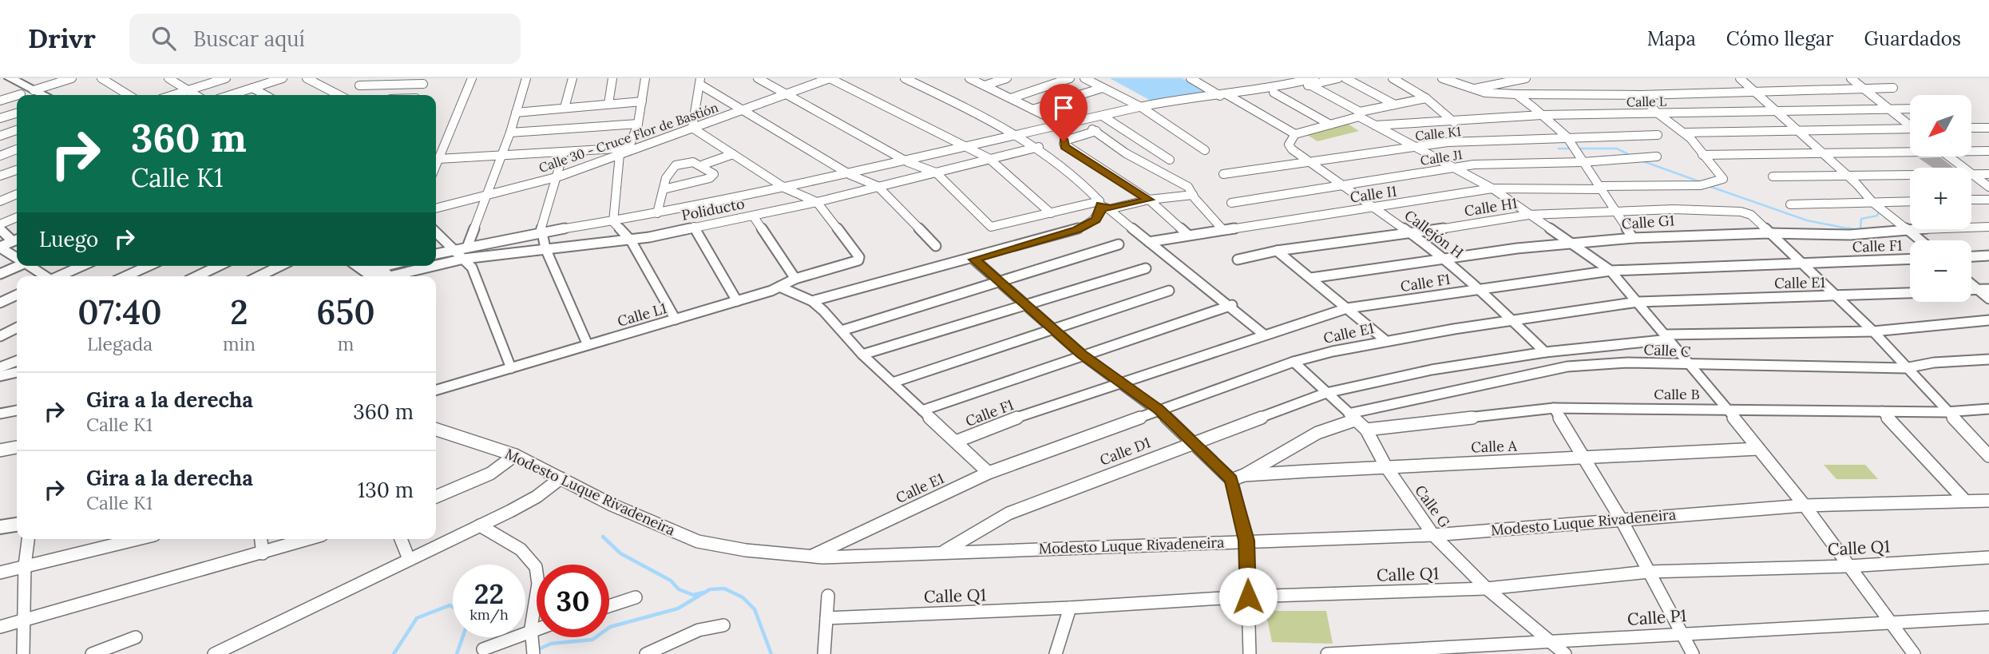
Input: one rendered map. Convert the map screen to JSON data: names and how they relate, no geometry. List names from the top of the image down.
{
  "streets": {
    "street": [
      "Calle L",
      "Calle K1",
      "Calle 30 - Cruce Flor de Bastión",
      "Calle J1",
      "Calle I1",
      "Calle H1",
      "Poliducto",
      "Calle G1",
      "Callejón H",
      "Calle F1",
      "Calle E1",
      "Calle L1",
      "Calle C",
      "Calle B",
      "Calle A",
      "Calle D1",
      "Modesto Luque Rivadeneira",
      "Calle G",
      "Calle Q1",
      "Calle P1"
    ]
  },
  "crossings": [
    ["Calle K1", "Callejón H"],
    ["Calle J1", "Callejón H"],
    ["Calle I1", "Callejón H"],
    ["Calle H1", "Calle G1"],
    ["Calle H1", "Callejón H"],
    ["Poliducto", "Calle L1"],
    ["Calle G1", "Callejón H"],
    ["Callejón H", "Calle F1"],
    ["Callejón H", "Calle E1"],
    ["Callejón H", "Calle D1"],
    ["Calle E1", "Modesto Luque Rivadeneira"],
    ["Calle E1", "Calle G"],
    ["Calle C", "Calle A"],
    ["Calle C", "Calle G"],
    ["Calle B", "Calle G"],
    ["Calle A", "Calle G"],
    ["Calle D1", "Modesto Luque Rivadeneira"],
    ["Calle D1", "Calle G"],
    ["Modesto Luque Rivadeneira", "Calle G"],
    ["Calle G", "Calle Q1"],
    ["Calle G", "Calle P1"]
  ],
  "north": "bottom left",
  "page": {
    "header": "Drivr",
    "search": "Buscar aquí",
    "nav": ["Mapa", "Cómo llegar", "Guardados"],
    "map_buttons": ["+", "−"],
    "turn": ["360 m", "Calle K1"],
    "then": "Luego",
    "eta": [
      "07:40",
      "Llegada",
      "2",
      "min",
      "650",
      "m"
    ],
    "list": [
      {
        "name": "Gira a la derecha",
        "note": "Calle K1",
        "value": "360 m"
      },
      {
        "name": "Gira a la derecha",
        "note": "Calle K1",
        "value": "130 m"
      }
    ],
    "speed": "22 km/h",
    "limit": "30"
  }
}
